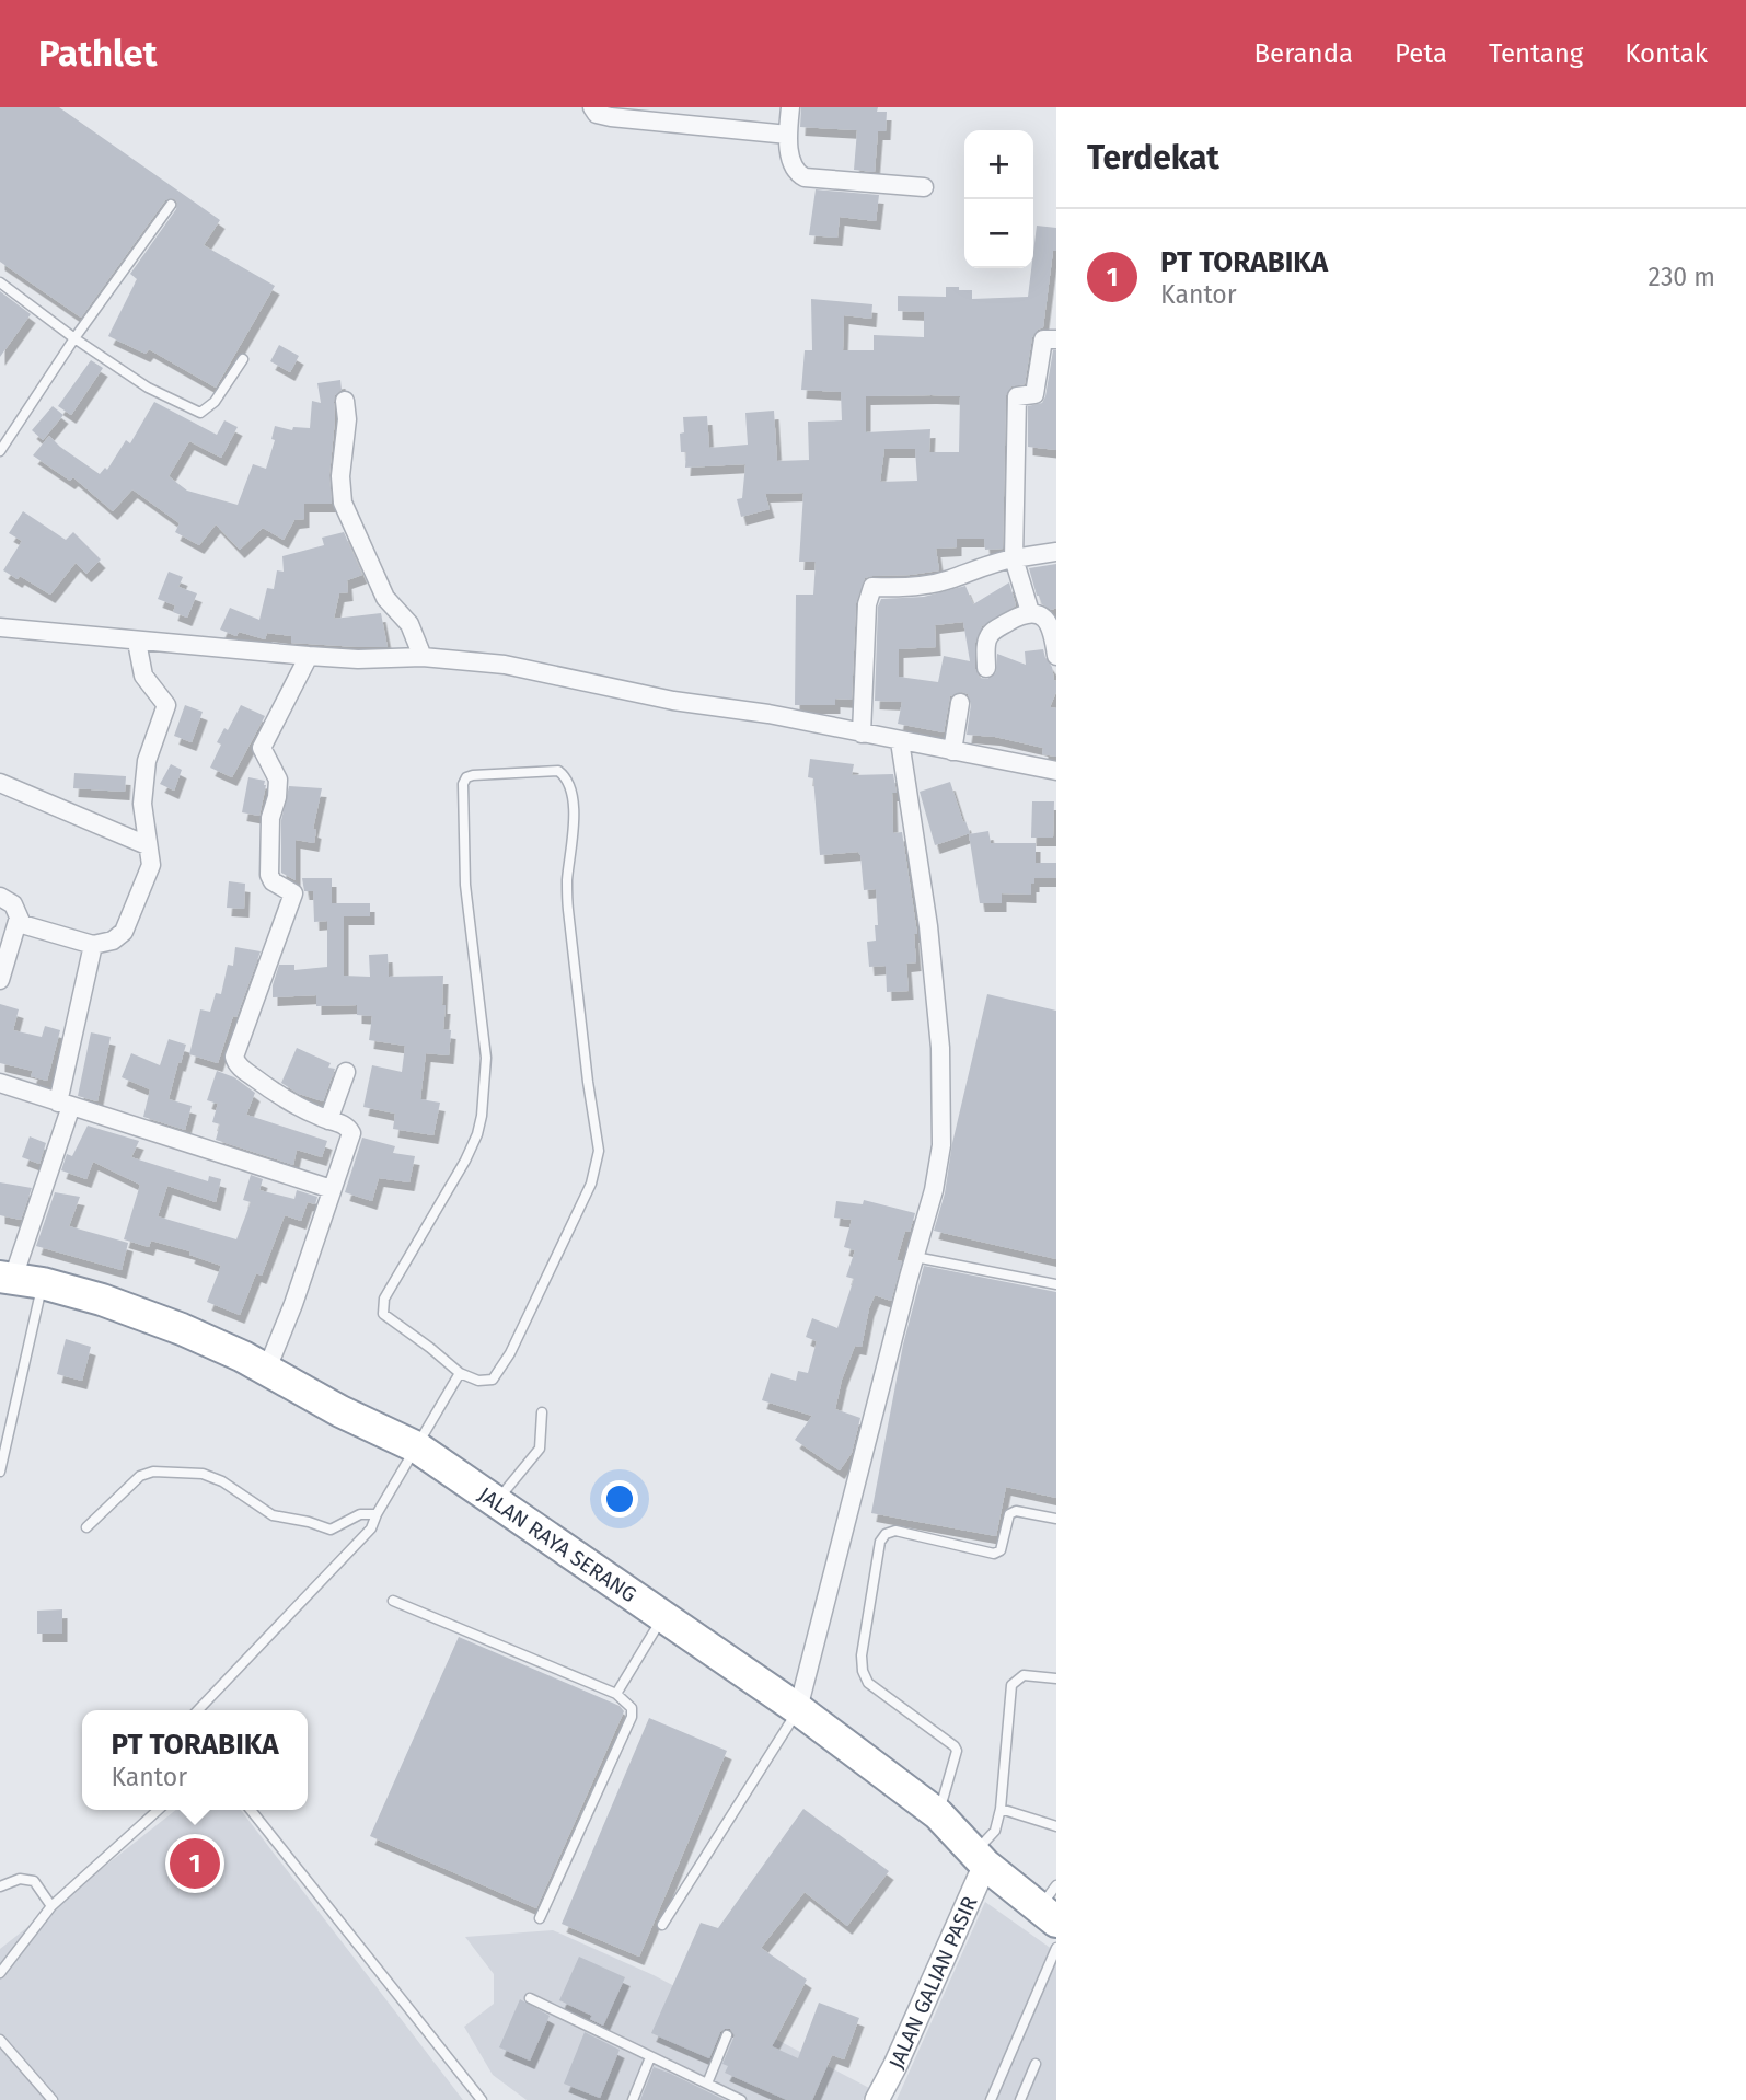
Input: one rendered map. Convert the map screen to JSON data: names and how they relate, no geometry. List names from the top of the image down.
{
  "streets": {
    "highway": ["JALAN RAYA SERANG"],
    "street": ["JALAN GALIAN PASIR"]
  },
  "crossings": [
    ["JALAN RAYA SERANG", "JALAN GALIAN PASIR"]
  ],
  "page": {
    "header": "Pathlet",
    "nav": [
      "Beranda",
      "Peta",
      "Tentang",
      "Kontak"
    ],
    "heading": "Terdekat",
    "map_buttons": ["+", "−"],
    "list": [
      {
        "mark": "1",
        "name": "PT TORABIKA",
        "note": "Kantor",
        "value": "230 m"
      }
    ],
    "popup": ["PT TORABIKA", "Kantor"],
    "pins": "1"
  }
}
